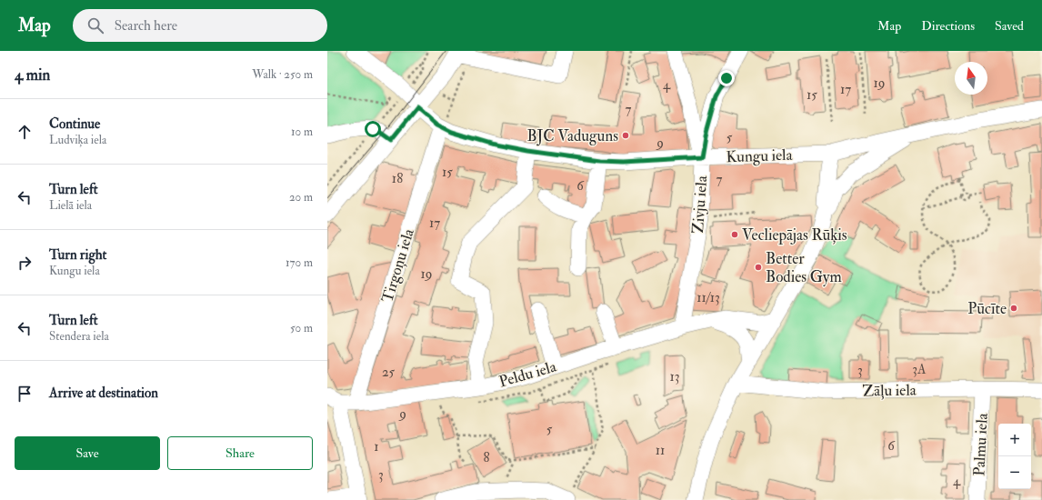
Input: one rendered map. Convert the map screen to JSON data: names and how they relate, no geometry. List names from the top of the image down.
{
  "streets": {
    "street": [
      "Kungu iela",
      "Zivju iela",
      "Tirgoņu iela",
      "Peldu iela",
      "Zāļu iela",
      "Palmu iela"
    ]
  },
  "crossings": [
    ["Kungu iela", "Zivju iela"],
    ["Kungu iela", "Tirgoņu iela"],
    ["Zāļu iela", "Palmu iela"]
  ],
  "places": [
    "BJC Vaduguns",
    "Vecliepājas Rūķis",
    "Better Bodies Gym",
    "Pūcīte"
  ],
  "house_numbers": [
    "19",
    "4",
    "17",
    "15",
    "7",
    "5",
    "9",
    "15",
    "18",
    "7",
    "6",
    "17",
    "19",
    "11/13",
    "3A",
    "3",
    "25",
    "13",
    "9",
    "5",
    "6",
    "1",
    "11",
    "8",
    "3",
    "4"
  ],
  "north": "top",
  "page": {
    "header": "Map",
    "search": "Search here",
    "nav": ["Map", "Directions", "Saved"],
    "heading": ["4 min", "Walk · 250 m"],
    "list": [
      ["Continue", "Ludviķa iela", "10 m"],
      ["Turn left", "Lielā iela", "20 m"],
      ["Turn right", "Kungu iela", "170 m"],
      ["Turn left", "Stendera iela", "50 m"],
      "Arrive at destination"
    ],
    "map_buttons": ["+", "−"],
    "buttons": ["Save", "Share"]
  }
}
